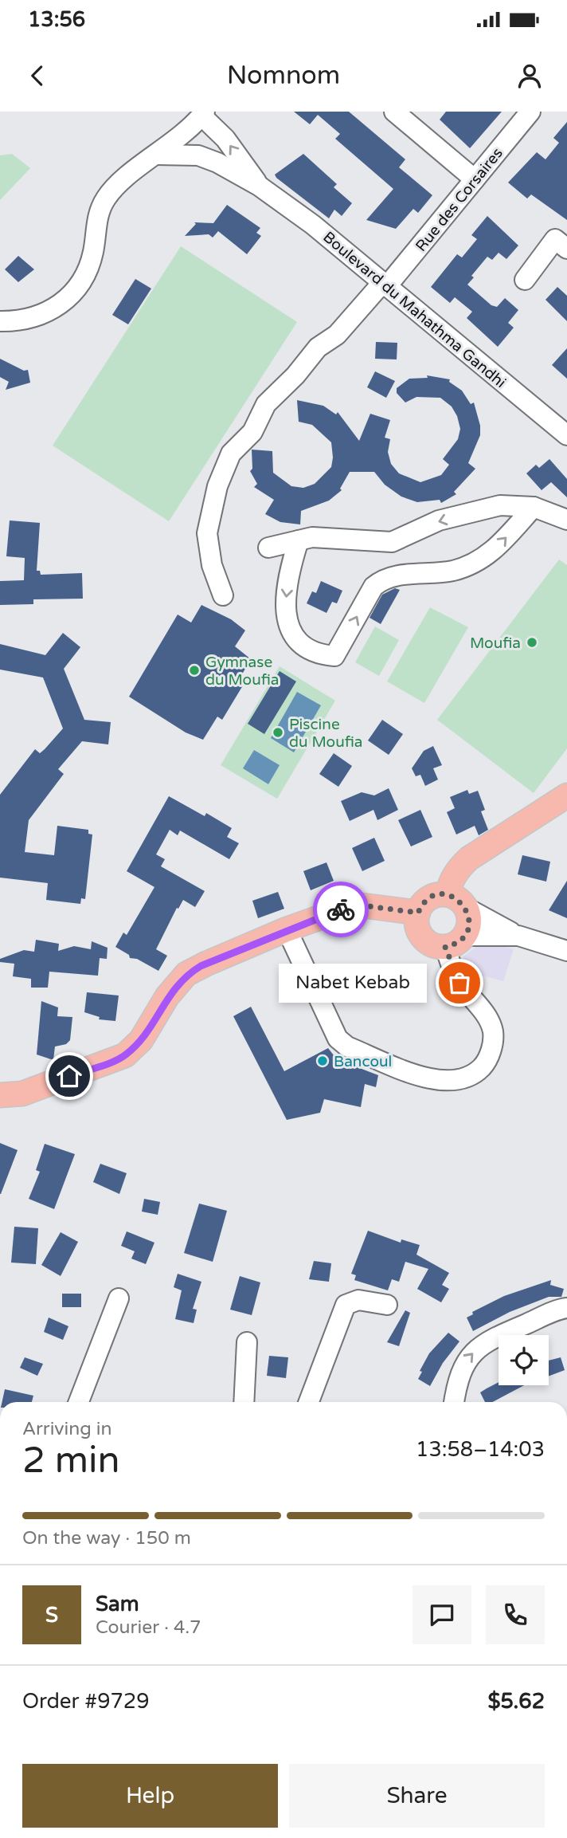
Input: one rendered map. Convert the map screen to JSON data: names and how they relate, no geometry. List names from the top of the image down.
{
  "streets": {
    "street": ["Rue des Corsaires", "Boulevard du Mahathma Gandhi"]
  },
  "crossings": [
    ["Rue des Corsaires", "Boulevard du Mahathma Gandhi"]
  ],
  "places": [
    "Moufia",
    "Gymnase du Moufia",
    "Piscine du Moufia",
    "Nabet Kebab",
    "Bancoul"
  ],
  "page": {
    "status": "13:56",
    "header": "Nomnom",
    "bubble": "Nabet Kebab",
    "heading": ["2 min", "Arriving in", "13:58–14:03"],
    "panel": [
      "Sam",
      "Courier · 4.7",
      "Order #9729",
      "$5.62"
    ],
    "bar": "On the way · 150 m",
    "round": "S",
    "buttons": ["Help", "Share"]
  }
}
